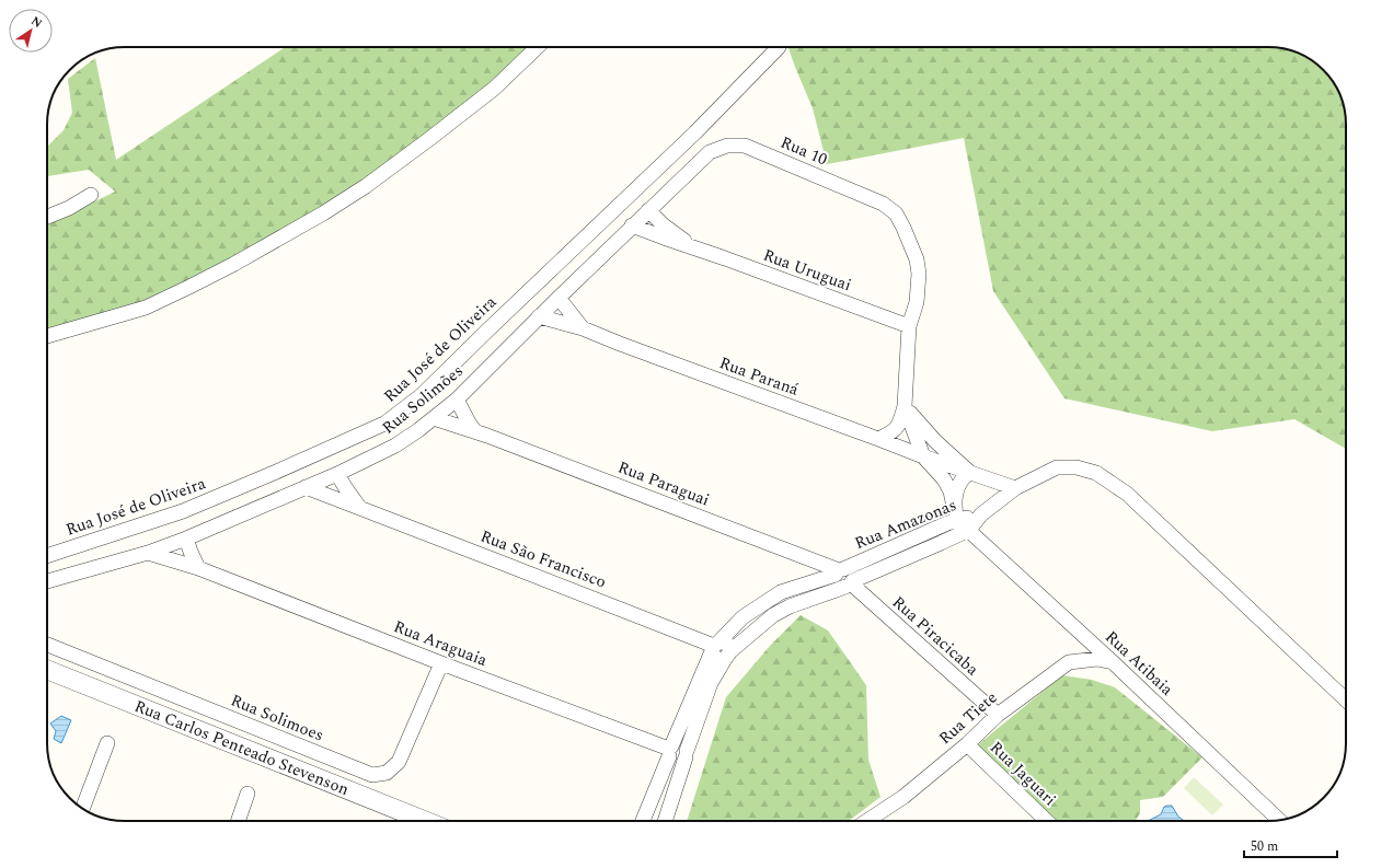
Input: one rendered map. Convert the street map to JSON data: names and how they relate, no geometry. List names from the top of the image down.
{
  "streets": {
    "street": [
      "Rua 10",
      "Rua Uruguai",
      "Rua José de Oliveira",
      "Rua Paraná",
      "Rua Solimões",
      "Rua Paraguai",
      "Rua Amazonas",
      "Rua São Francisco",
      "Rua Piracicaba",
      "Rua Araguaia",
      "Rua Atibaia",
      "Rua Solimoes",
      "Rua Tiete",
      "Rua Carlos Penteado Stevenson",
      "Rua Jaguari"
    ]
  },
  "crossings": [
    ["Rua 10", "Rua Uruguai"],
    ["Rua 10", "Rua Solimões"],
    ["Rua Uruguai", "Rua Solimões"],
    ["Rua Paraná", "Rua Solimões"],
    ["Rua Paraná", "Rua Amazonas"],
    ["Rua Paraná", "Rua Atibaia"],
    ["Rua Solimões", "Rua Paraguai"],
    ["Rua Solimões", "Rua São Francisco"],
    ["Rua Solimões", "Rua Araguaia"],
    ["Rua Paraguai", "Rua Amazonas"],
    ["Rua Amazonas", "Rua São Francisco"],
    ["Rua Amazonas", "Rua Piracicaba"],
    ["Rua Amazonas", "Rua Araguaia"],
    ["Rua Amazonas", "Rua Atibaia"],
    ["Rua Piracicaba", "Rua Tiete"],
    ["Rua Araguaia", "Rua Solimoes"],
    ["Rua Atibaia", "Rua Tiete"],
    ["Rua Tiete", "Rua Jaguari"]
  ],
  "scale_bar": "50 m",
  "north": "top right"
}
